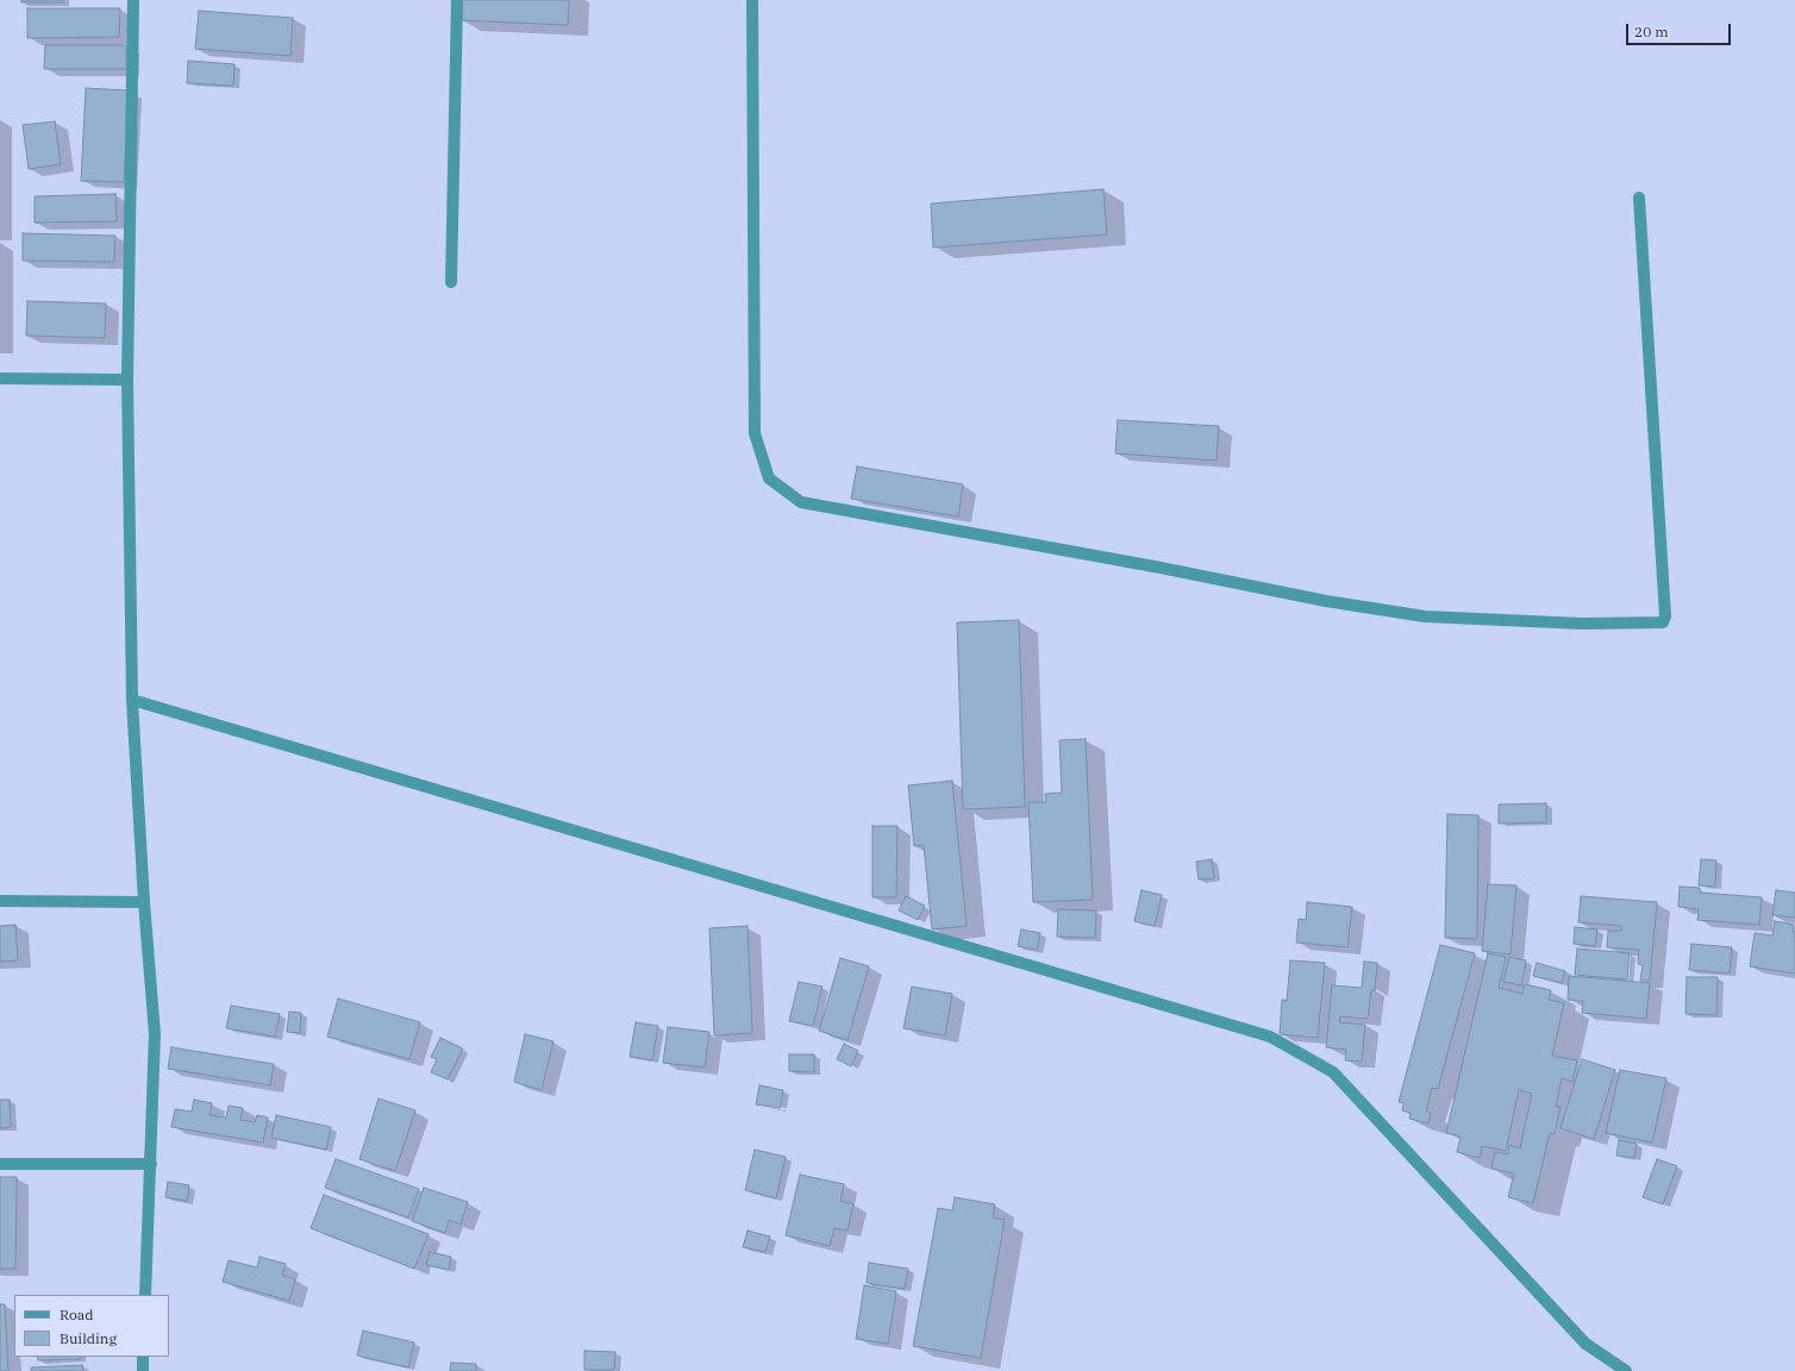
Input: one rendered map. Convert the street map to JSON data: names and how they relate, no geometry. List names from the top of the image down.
{
  "legend": ["Road", "Building"],
  "scale_bar": "20 m"
}
